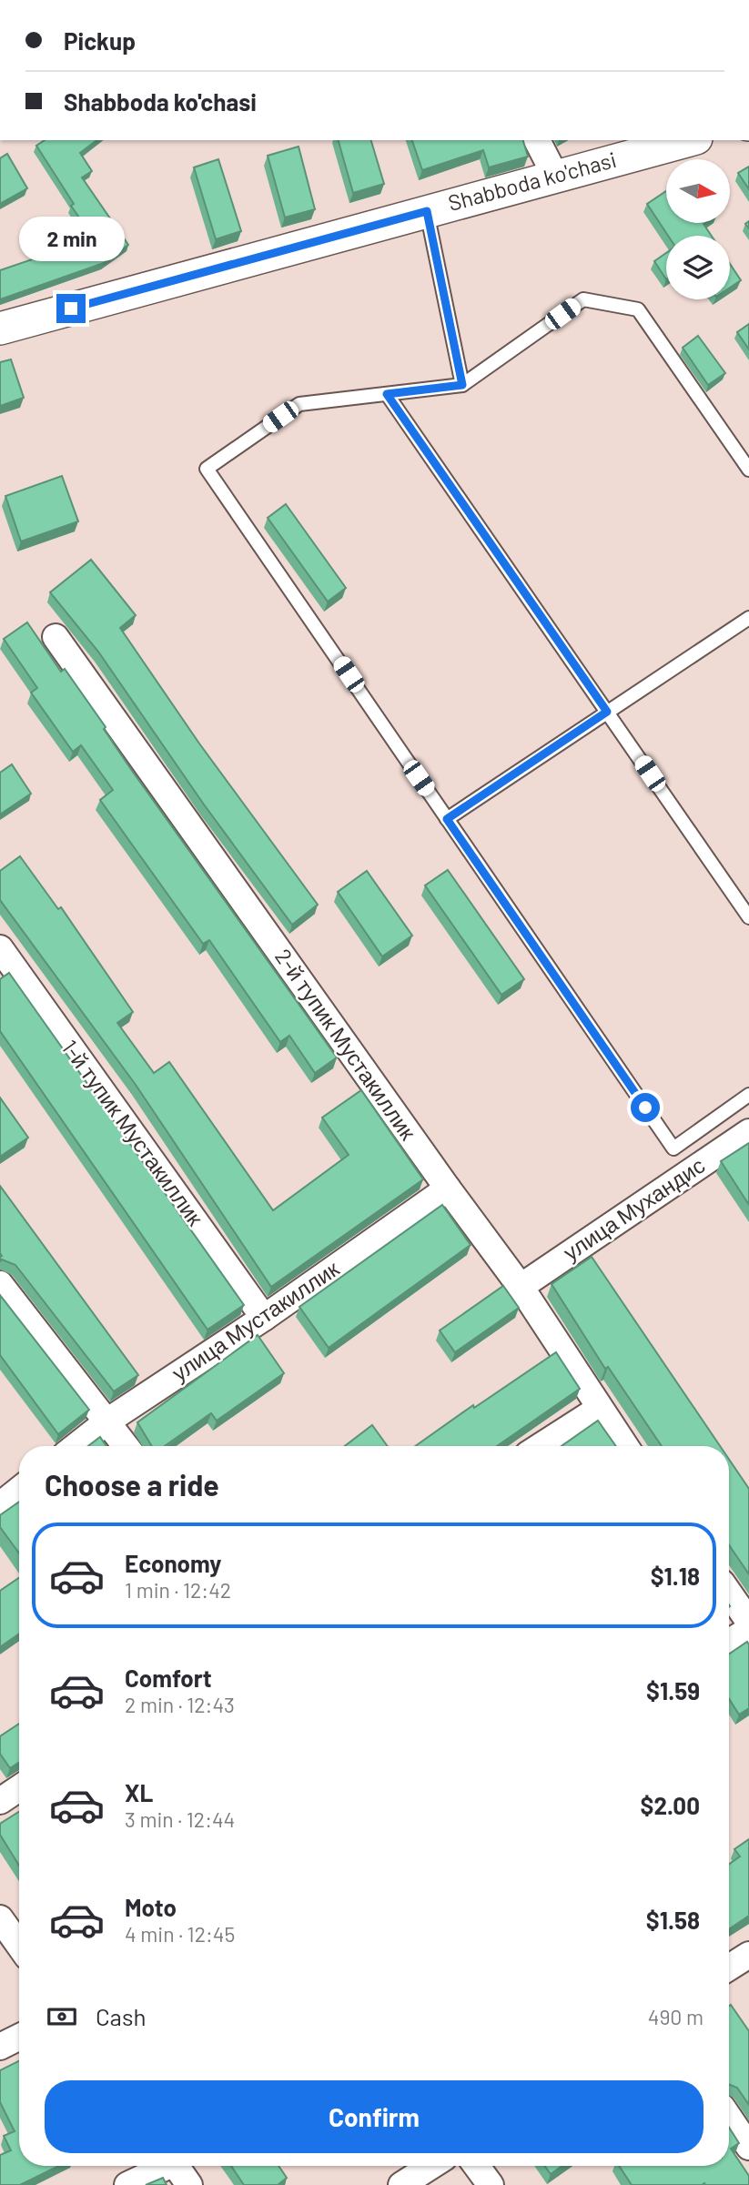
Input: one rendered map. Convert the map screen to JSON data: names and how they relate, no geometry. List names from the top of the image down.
{
  "streets": {
    "street": [
      "Shabboda ko'chasi",
      "2-й тупик Мустакиллик",
      "1-й тупик Мустакиллик",
      "улица Мухандис",
      "улица Мустакиллик"
    ]
  },
  "crossings": [
    ["2-й тупик Мустакиллик", "улица Мухандис"],
    ["2-й тупик Мустакиллик", "улица Мустакиллик"],
    ["1-й тупик Мустакиллик", "улица Мустакиллик"]
  ],
  "north": "right",
  "page": {
    "banner": ["Pickup", "Shabboda ko'chasi"],
    "bubble": "2 min",
    "heading": "Choose a ride",
    "list": [
      {
        "name": "Economy",
        "note": "1 min · 12:42",
        "value": "$1.18"
      },
      {
        "name": "Comfort",
        "note": "2 min · 12:43",
        "value": "$1.59"
      },
      {
        "name": "XL",
        "note": "3 min · 12:44",
        "value": "$2.00"
      },
      {
        "name": "Moto",
        "note": "4 min · 12:45",
        "value": "$1.58"
      }
    ],
    "pay": ["Cash", "490 m"],
    "buttons": "Confirm"
  }
}
